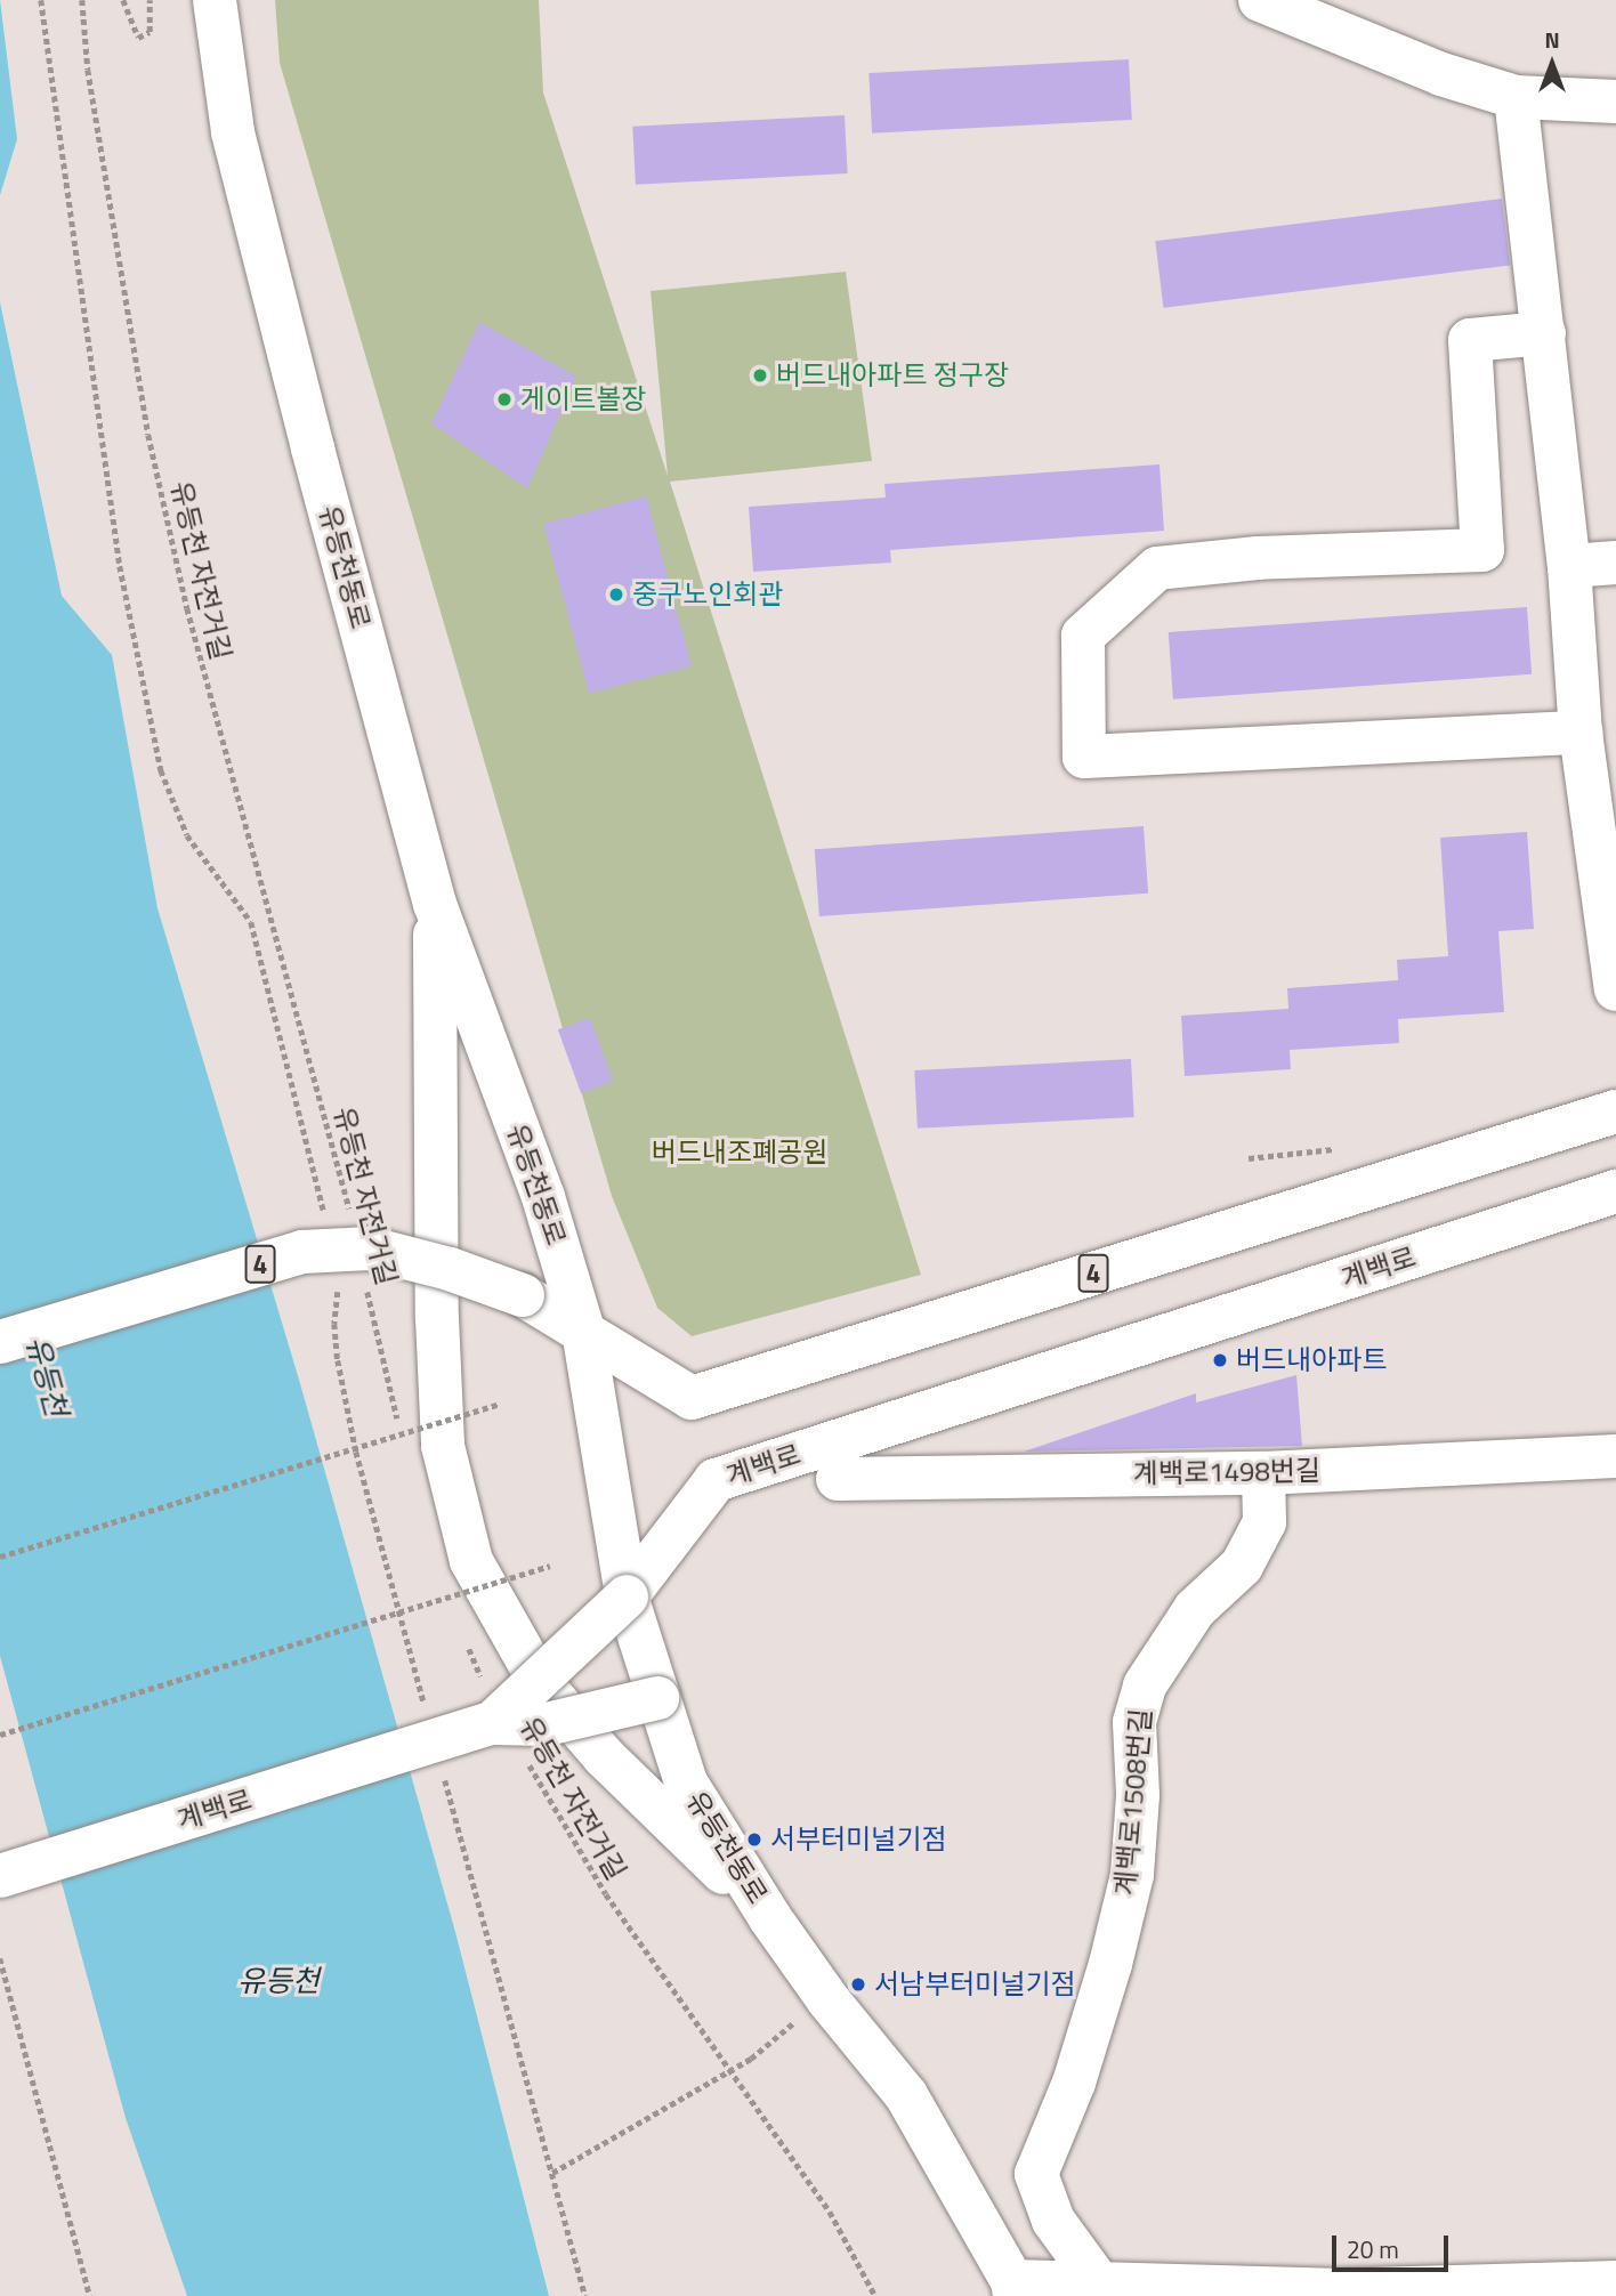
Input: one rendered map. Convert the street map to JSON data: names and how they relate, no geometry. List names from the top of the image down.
{
  "streets": {
    "main road": [
      "유등천동로",
      "4",
      "계백로",
      "계백로1498번길",
      "계백로1508번길"
    ],
    "path": ["유등천 자전거길"]
  },
  "crossings": [
    ["유등천동로", "4"],
    ["유등천동로", "계백로"],
    ["계백로1498번길", "계백로1508번길"]
  ],
  "water": ["유등천"],
  "parks": ["버드내조폐공원"],
  "places": [
    "버드내아파트 정구장",
    "게이트볼장",
    "중구노인회관",
    "버드내아파트",
    "서부터미널기점",
    "서남부터미널기점"
  ],
  "scale_bar": "20 m",
  "north": "top"
}
